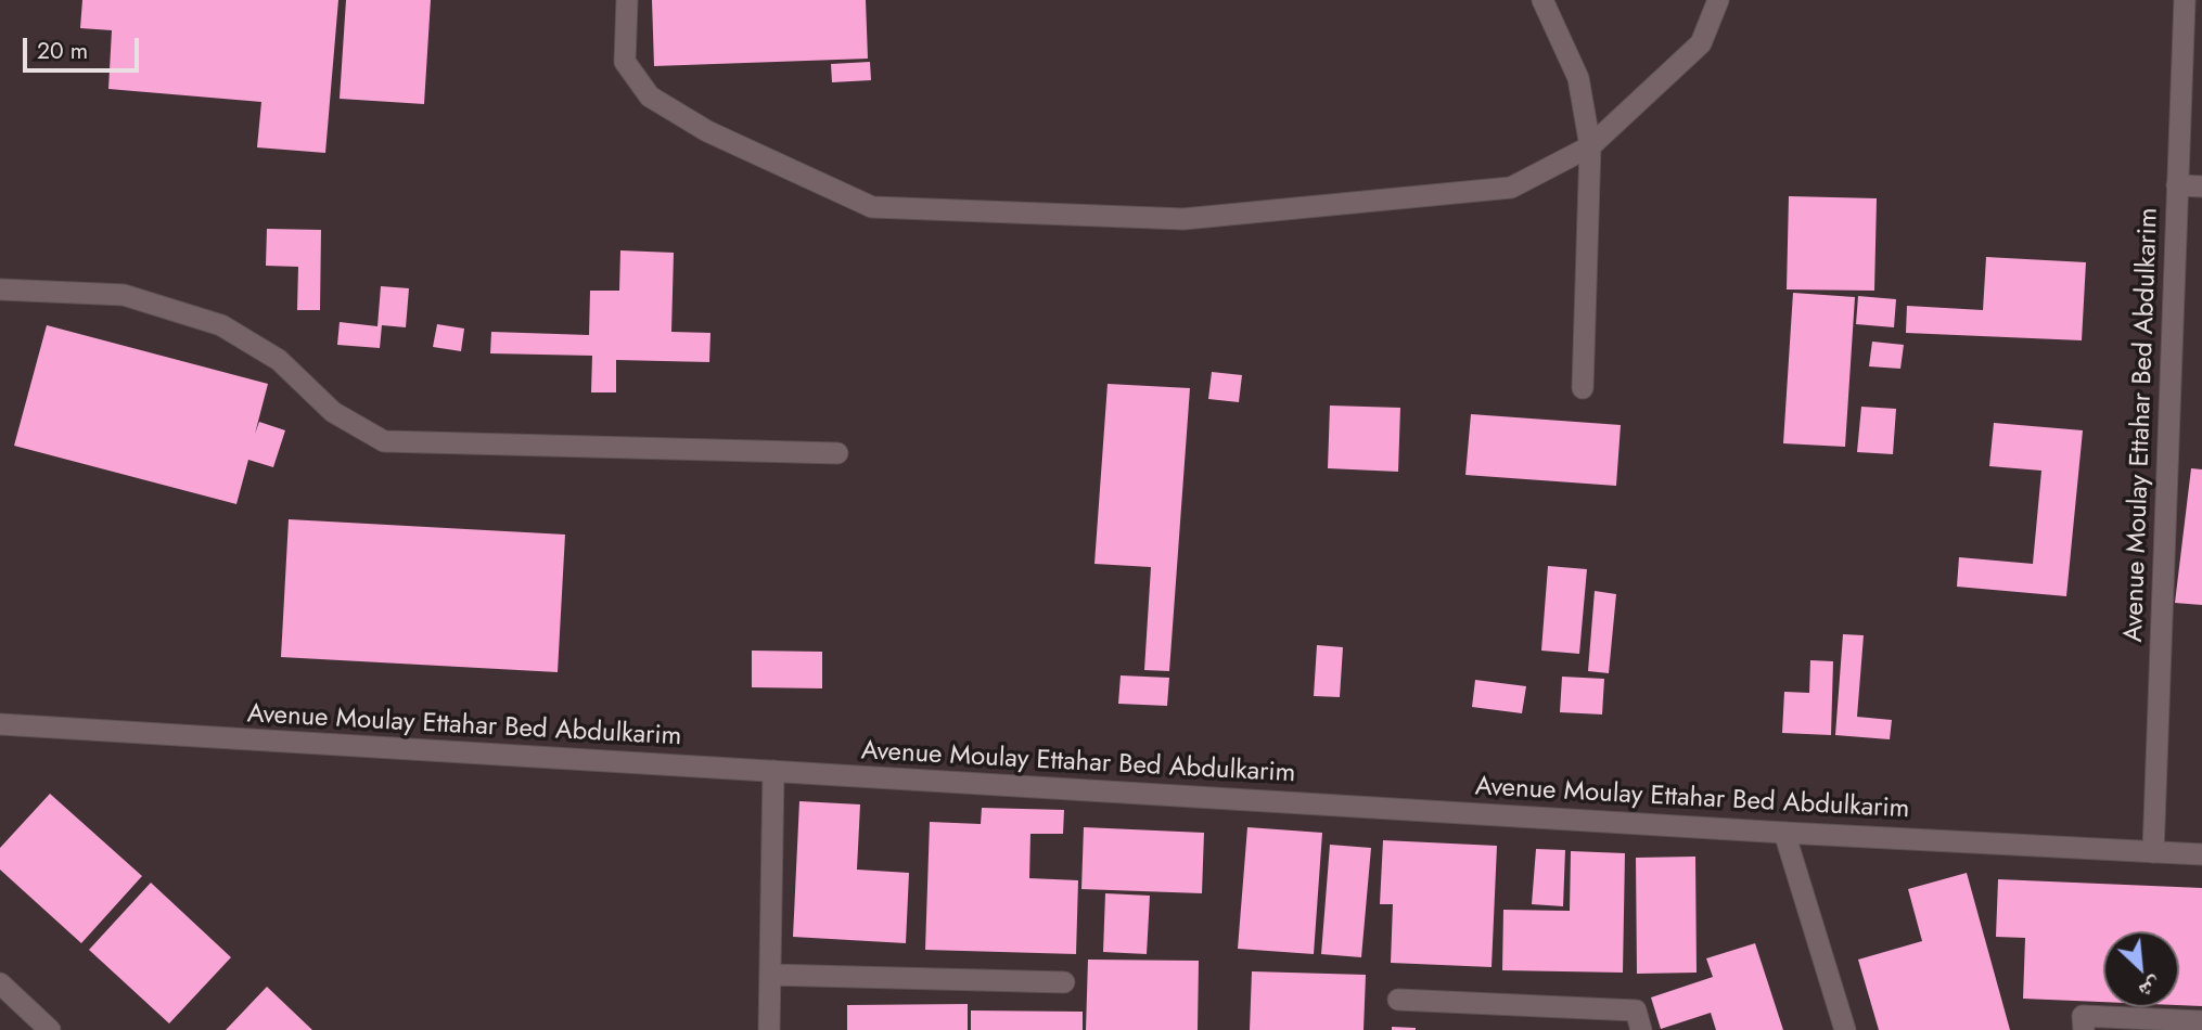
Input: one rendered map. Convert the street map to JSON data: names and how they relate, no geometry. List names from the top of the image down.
{
  "streets": {
    "street": ["Avenue Moulay Ettahar Bed Abdulkarim"]
  },
  "scale_bar": "20 m",
  "north": "bottom right"
}
